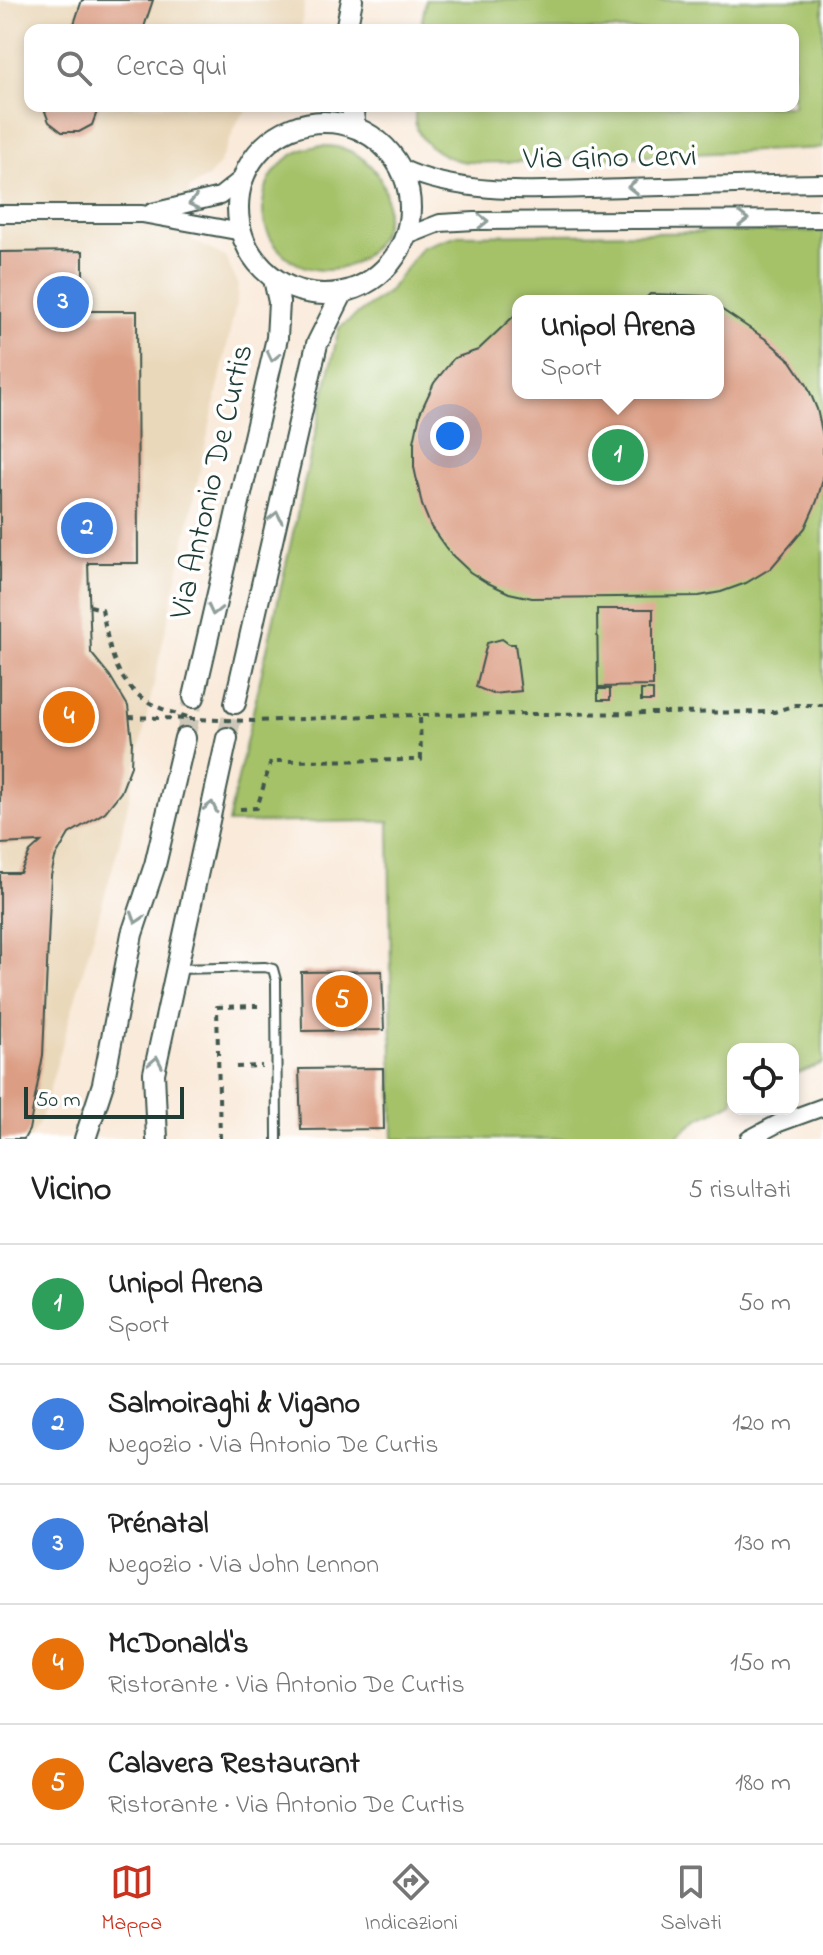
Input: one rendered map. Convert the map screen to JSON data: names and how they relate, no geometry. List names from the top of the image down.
{
  "streets": {
    "street": ["Via Gino Cervi", "Via Antonio De Curtis"]
  },
  "crossings": [
    ["Via Gino Cervi", "Via Antonio De Curtis"]
  ],
  "scale_bar": "50 m",
  "page": {
    "search": "Cerca qui",
    "pins": [
      "3",
      "1",
      "2",
      "4",
      "5"
    ],
    "popup": ["Unipol Arena", "Sport"],
    "scale": "50 m",
    "heading": ["Vicino", "5 risultati"],
    "list": [
      {
        "mark": "1",
        "name": "Unipol Arena",
        "note": "Sport",
        "value": "50 m"
      },
      {
        "mark": "2",
        "name": "Salmoiraghi & Vigano",
        "note": "Negozio · Via Antonio De Curtis",
        "value": "120 m"
      },
      {
        "mark": "3",
        "name": "Prénatal",
        "note": "Negozio · Via John Lennon",
        "value": "130 m"
      },
      {
        "mark": "4",
        "name": "McDonald's",
        "note": "Ristorante · Via Antonio De Curtis",
        "value": "150 m"
      },
      {
        "mark": "5",
        "name": "Calavera Restaurant",
        "note": "Ristorante · Via Antonio De Curtis",
        "value": "180 m"
      }
    ],
    "nav": ["Mappa", "Indicazioni", "Salvati"]
  }
}
